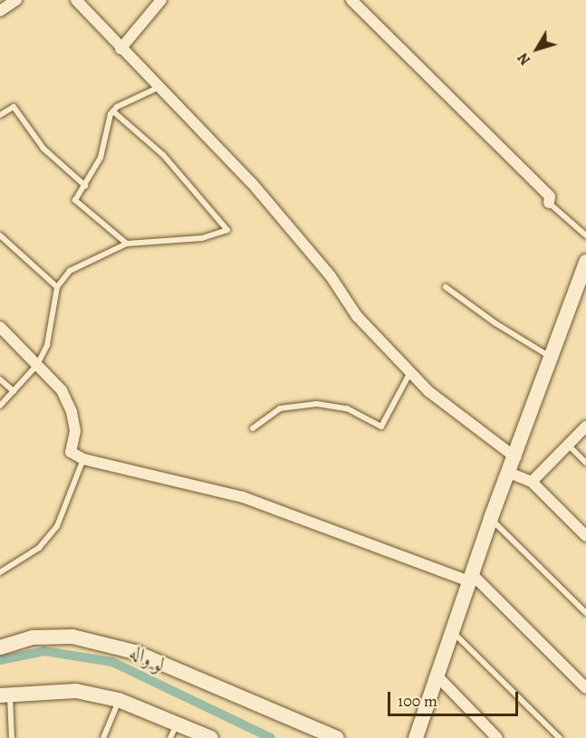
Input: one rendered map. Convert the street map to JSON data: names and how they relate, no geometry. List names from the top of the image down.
{
  "water": ["لو واله"],
  "scale_bar": "100 m",
  "north": "bottom left"
}
